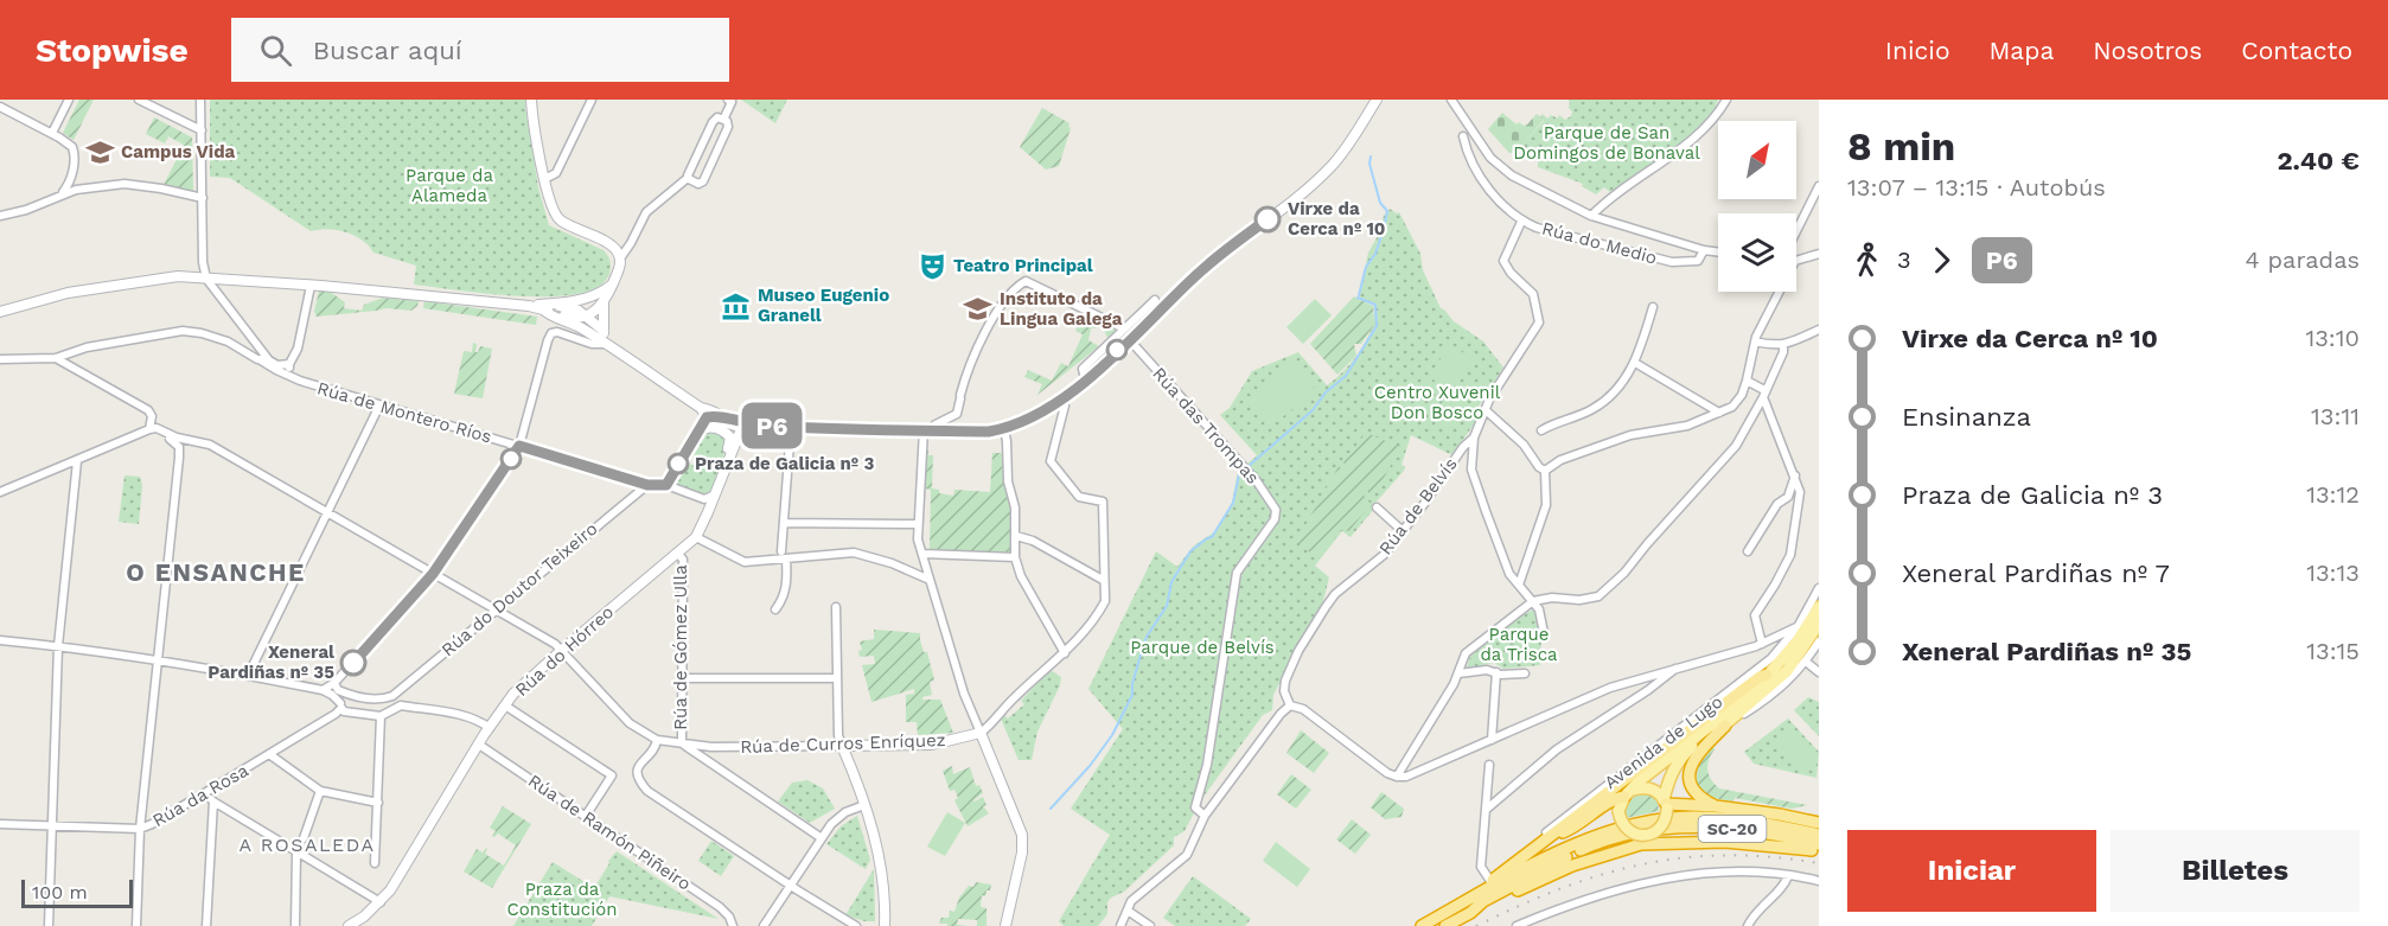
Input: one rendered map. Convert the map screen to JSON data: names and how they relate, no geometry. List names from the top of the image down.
{
  "streets": {
    "highway": ["SC-20"],
    "main road": ["Avenida de Lugo"],
    "street": [
      "Rúa do Medio",
      "Rúa de Montero Ríos",
      "Rúa das Trompas",
      "Rúa de Belvís",
      "Rúa do Doutor Teixeiro",
      "Rúa de Gómez Ulla",
      "Rúa do Hórreo",
      "Rúa de Curros Enríquez",
      "Rúa da Rosa",
      "Rúa de Ramón Piñeiro"
    ]
  },
  "crossings": [
    ["Rúa do Medio", "Rúa de Belvís"],
    ["Rúa de Montero Ríos", "Rúa do Doutor Teixeiro"],
    ["Rúa de Montero Ríos", "Rúa do Hórreo"],
    ["Rúa de Gómez Ulla", "Rúa do Hórreo"],
    ["Rúa de Gómez Ulla", "Rúa de Curros Enríquez"],
    ["Rúa do Hórreo", "Rúa de Ramón Piñeiro"],
    ["Avenida de Lugo", "SC-20"]
  ],
  "districts": ["O ENSANCHE", "A ROSALEDA"],
  "parks": [
    "Parque de San Domingos de Bonaval",
    "Parque da Alameda",
    "Centro Xuvenil Don Bosco",
    "Parque da Trisca",
    "Parque de Belvís",
    "Praza da Constitución"
  ],
  "places": {
    "school or university": ["Campus Vida", "Instituto da Lingua Galega"],
    "other": ["Virxe da Cerca nº 10", "Praza de Galicia nº 3", "Xeneral Pardiñas nº 35"],
    "theatre": ["Teatro Principal"],
    "museum": ["Museo Eugenio Granell"]
  },
  "lines": ["bus line P6"],
  "scale_bar": "100 m",
  "north": "top right",
  "page": {
    "header": "Stopwise",
    "search": "Buscar aquí",
    "nav": [
      "Inicio",
      "Mapa",
      "Nosotros",
      "Contacto"
    ],
    "on_map": "P6",
    "heading": ["8 min", "13:07 – 13:15 · Autobús", "2.40 €"],
    "legs": ["3", "P6", "4 paradas"],
    "list": [
      {
        "name": "Virxe da Cerca nº 10",
        "value": "13:10"
      },
      {
        "name": "Ensinanza",
        "value": "13:11"
      },
      {
        "name": "Praza de Galicia nº 3",
        "value": "13:12"
      },
      {
        "name": "Xeneral Pardiñas nº 7",
        "value": "13:13"
      },
      {
        "name": "Xeneral Pardiñas nº 35",
        "value": "13:15"
      }
    ],
    "buttons": ["Iniciar", "Billetes"],
    "scale": "100 m"
  }
}
